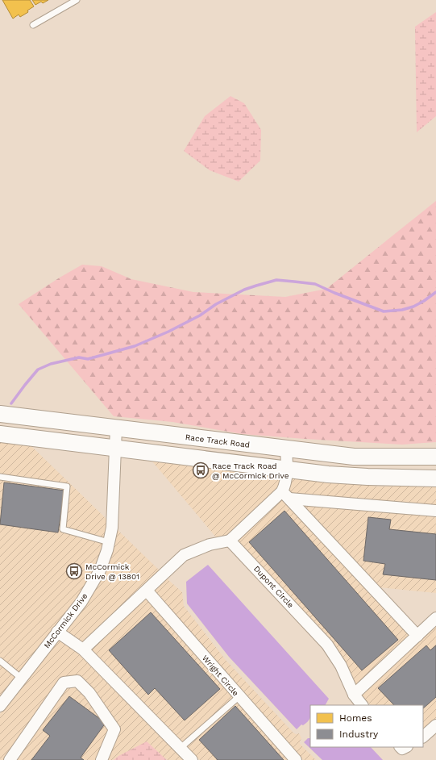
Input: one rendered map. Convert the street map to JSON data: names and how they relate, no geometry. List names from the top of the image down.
{
  "streets": {
    "main road": ["Race Track Road"],
    "street": ["Dupont Circle", "McCormick Drive", "Wright Circle"]
  },
  "crossings": [
    ["Race Track Road", "McCormick Drive"]
  ],
  "places": {
    "bus stop": ["Race Track Road @ McCormick Drive", "McCormick Drive @ 13801"]
  },
  "legend": ["Homes", "Industry"]
}
